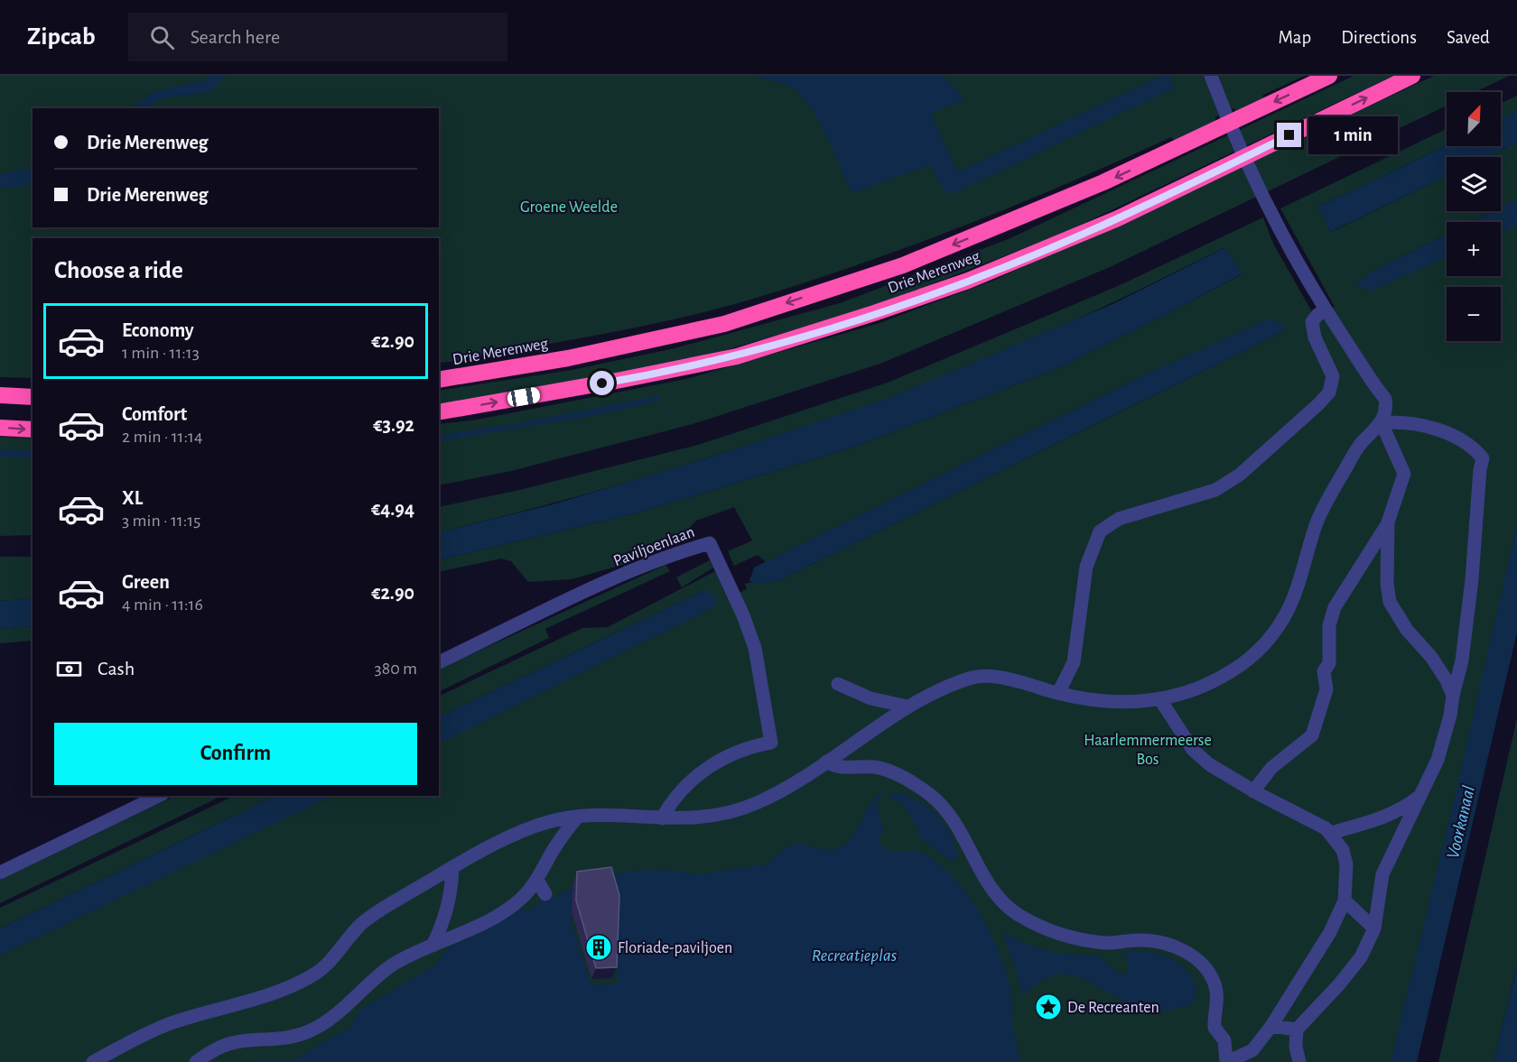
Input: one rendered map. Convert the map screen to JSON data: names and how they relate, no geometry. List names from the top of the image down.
{
  "streets": {
    "highway": ["Drie Merenweg"],
    "street": ["Paviljoenlaan"]
  },
  "water": ["Voorkanaal", "Recreatieplas"],
  "parks": ["Groene Weelde", "Haarlemmermeerse Bos"],
  "places": {
    "building": ["Floriade-paviljoen"],
    "place": ["De Recreanten"]
  },
  "north": "top right",
  "page": {
    "header": "Zipcab",
    "search": "Search here",
    "nav": ["Map", "Directions", "Saved"],
    "map_buttons": ["+", "−"],
    "banner": ["Drie Merenweg", "Drie Merenweg"],
    "bubble": "1 min",
    "heading": "Choose a ride",
    "list": [
      {
        "name": "Economy",
        "note": "1 min · 11:13",
        "value": "€2.90"
      },
      {
        "name": "Comfort",
        "note": "2 min · 11:14",
        "value": "€3.92"
      },
      {
        "name": "XL",
        "note": "3 min · 11:15",
        "value": "€4.94"
      },
      {
        "name": "Green",
        "note": "4 min · 11:16",
        "value": "€2.90"
      }
    ],
    "pay": ["Cash", "380 m"],
    "buttons": "Confirm"
  }
}
